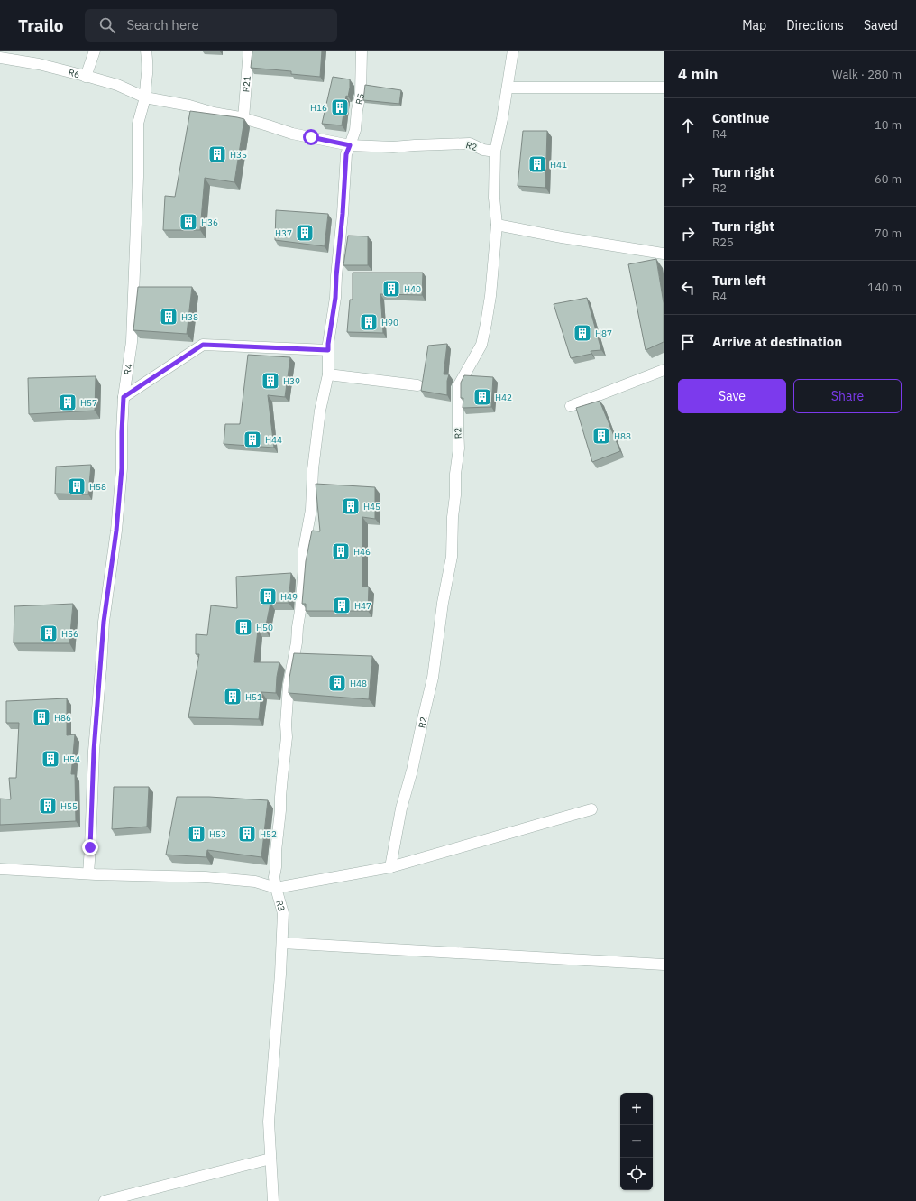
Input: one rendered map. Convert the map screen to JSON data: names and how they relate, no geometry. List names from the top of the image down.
{
  "streets": {
    "street": [
      "R6",
      "R21",
      "R5",
      "R2",
      "R4",
      "R3"
    ]
  },
  "crossings": [
    ["R6", "R4"],
    ["R5", "R2"],
    ["R4", "R3"]
  ],
  "places": {
    "building": [
      "H16",
      "H35",
      "H41",
      "H36",
      "H37",
      "H40",
      "H38",
      "H90",
      "H87",
      "H39",
      "H42",
      "H57",
      "H88",
      "H44",
      "H58",
      "H45",
      "H46",
      "H49",
      "H47",
      "H50",
      "H56",
      "H48",
      "H51",
      "H86",
      "H54",
      "H55",
      "H53",
      "H52"
    ]
  },
  "page": {
    "header": "Trailo",
    "search": "Search here",
    "nav": ["Map", "Directions", "Saved"],
    "heading": ["4 min", "Walk · 280 m"],
    "list": [
      ["Continue", "R4", "10 m"],
      ["Turn right", "R2", "60 m"],
      ["Turn right", "R25", "70 m"],
      ["Turn left", "R4", "140 m"],
      "Arrive at destination"
    ],
    "buttons": ["Save", "Share"],
    "map_buttons": ["+", "−"]
  }
}
